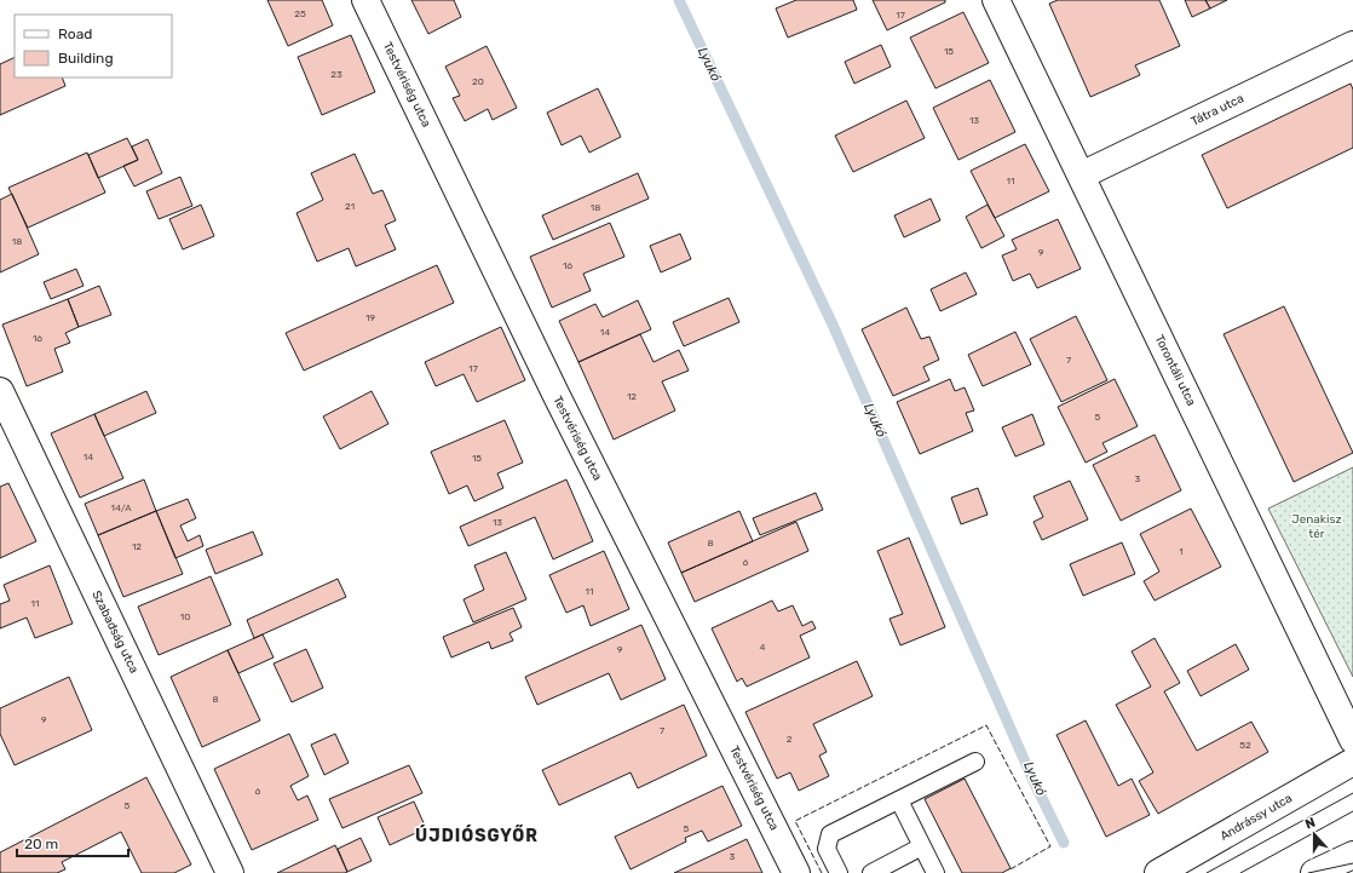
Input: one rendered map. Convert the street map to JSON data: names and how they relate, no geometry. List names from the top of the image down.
{
  "streets": {
    "street": [
      "Testvériség utca",
      "Tátra utca",
      "Torontáli utca",
      "Szabadság utca",
      "Andrássy utca"
    ]
  },
  "crossings": [
    ["Tátra utca", "Torontáli utca"]
  ],
  "districts": ["ÚJDIÓSGYŐR"],
  "water": ["Lyukó"],
  "parks": ["Jenakisz tér"],
  "house_numbers": [
    "25",
    "17",
    "15",
    "23",
    "20",
    "13",
    "11",
    "21",
    "18",
    "18",
    "9",
    "16",
    "19",
    "14",
    "16",
    "7",
    "17",
    "12",
    "5",
    "14",
    "15",
    "3",
    "14/A",
    "13",
    "8",
    "12",
    "1",
    "6",
    "11",
    "11",
    "10",
    "4",
    "9",
    "8",
    "9",
    "7",
    "2",
    "52",
    "6",
    "5",
    "5",
    "3"
  ],
  "legend": ["Road", "Building"],
  "scale_bar": "20 m",
  "north": "top"
}
